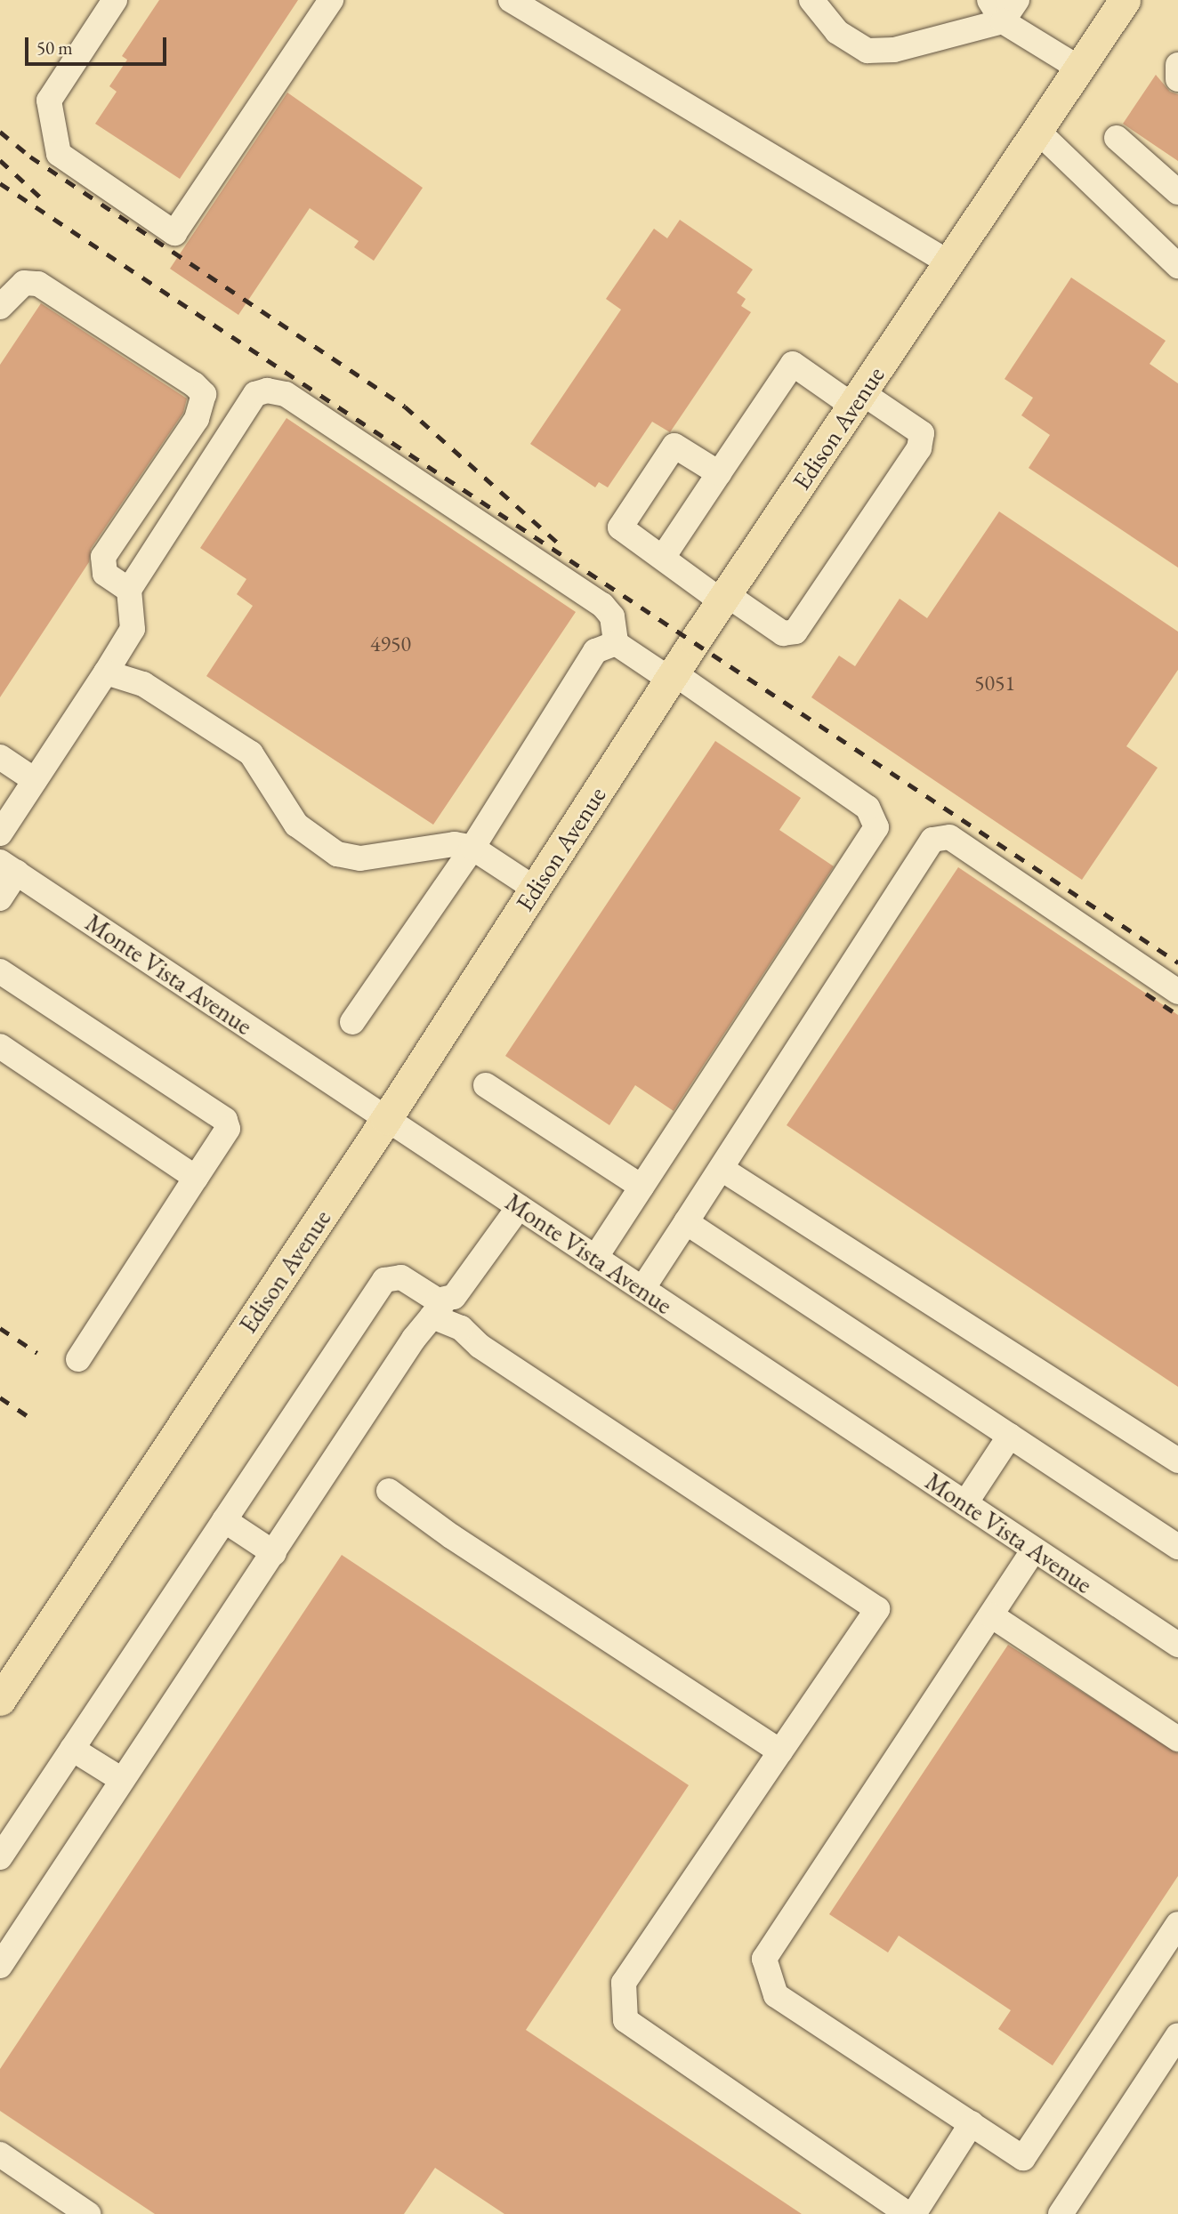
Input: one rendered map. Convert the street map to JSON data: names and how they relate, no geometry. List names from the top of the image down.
{
  "streets": {
    "main road": ["Edison Avenue"],
    "street": ["Monte Vista Avenue"]
  },
  "crossings": [
    ["Edison Avenue", "Monte Vista Avenue"]
  ],
  "house_numbers": ["4950", "5051"],
  "scale_bar": "50 m"
}
